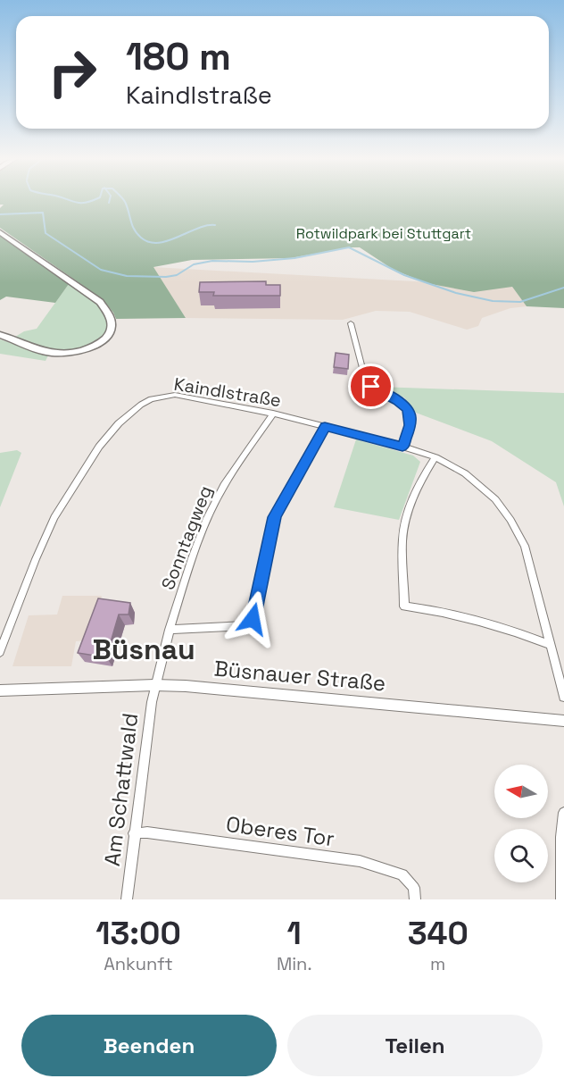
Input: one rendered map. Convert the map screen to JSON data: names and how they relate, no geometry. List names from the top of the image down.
{
  "streets": {
    "street": [
      "Kaindlstraße",
      "Sonntagweg",
      "Büsnauer Straße",
      "Am Schattwald",
      "Oberes Tor"
    ]
  },
  "crossings": [
    ["Kaindlstraße", "Sonntagweg"],
    ["Sonntagweg", "Büsnauer Straße"],
    ["Sonntagweg", "Am Schattwald"],
    ["Büsnauer Straße", "Am Schattwald"],
    ["Am Schattwald", "Oberes Tor"]
  ],
  "districts": ["Büsnau"],
  "parks": ["Rotwildpark bei Stuttgart"],
  "north": "left",
  "page": {
    "turn": ["180 m", "Kaindlstraße"],
    "eta": [
      "13:00",
      "Ankunft",
      "1",
      "Min.",
      "340",
      "m"
    ],
    "buttons": ["Beenden", "Teilen"]
  }
}
